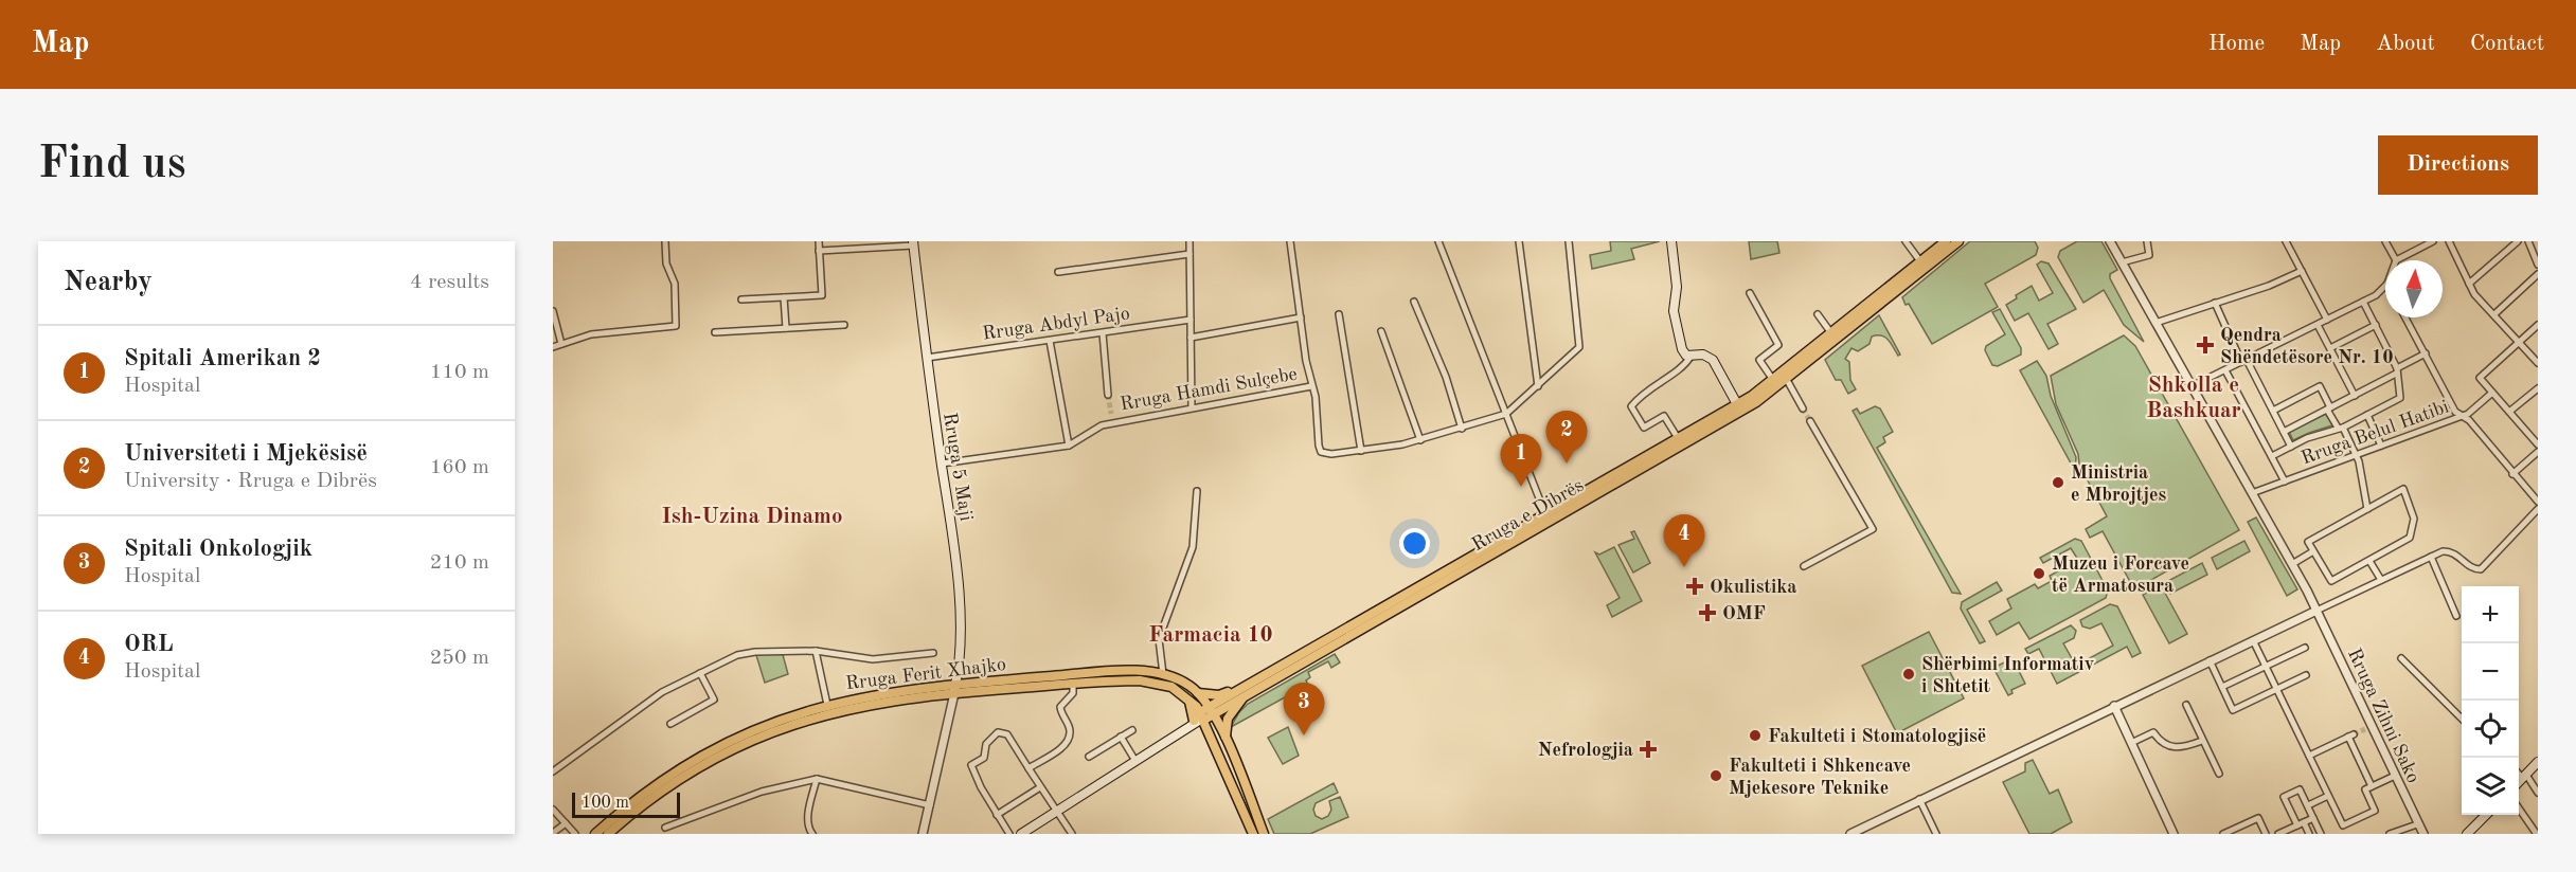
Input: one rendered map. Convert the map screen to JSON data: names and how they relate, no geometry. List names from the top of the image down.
{
  "streets": {
    "main road": ["Rruga 5 Maji", "Rruga e Dibrës", "Rruga Ferit Xhajko"],
    "street": [
      "Rruga Abdyl Pajo",
      "Rruga Hamdi Sulçebe",
      "Rruga Belul Hatibi",
      "Rruga Zihni Sako"
    ]
  },
  "crossings": [
    ["Rruga Abdyl Pajo", "Rruga Hamdi Sulçebe"],
    ["Rruga Abdyl Pajo", "Rruga 5 Maji"],
    ["Rruga Hamdi Sulçebe", "Rruga 5 Maji"],
    ["Rruga Belul Hatibi", "Rruga Zihni Sako"],
    ["Rruga 5 Maji", "Rruga Ferit Xhajko"],
    ["Rruga e Dibrës", "Rruga Ferit Xhajko"]
  ],
  "districts": ["Shkolla e Bashkuar", "Ish-Uzina Dinamo", "Farmacia 10"],
  "places": {
    "health": [
      "Qendra Shëndetësore Nr. 10",
      "Okulistika",
      "OMF",
      "Nefrologjia"
    ],
    "other": [
      "Ministria e Mbrojtjes",
      "Muzeu i Forcave të Armatosura",
      "Shërbimi Informativ i Shtetit",
      "Fakulteti i Stomatologjisë",
      "Fakulteti i Shkencave Mjekesore Teknike"
    ]
  },
  "scale_bar": "100 m",
  "north": "top",
  "page": {
    "header": "Map",
    "nav": [
      "Home",
      "Map",
      "About",
      "Contact"
    ],
    "buttons": "Directions",
    "title": "Find us",
    "heading": ["Nearby", "4 results"],
    "list": [
      {
        "mark": "1",
        "name": "Spitali Amerikan 2",
        "note": "Hospital",
        "value": "110 m"
      },
      {
        "mark": "2",
        "name": "Universiteti i Mjekësisë",
        "note": "University · Rruga e Dibrës",
        "value": "160 m"
      },
      {
        "mark": "3",
        "name": "Spitali Onkologjik",
        "note": "Hospital",
        "value": "210 m"
      },
      {
        "mark": "4",
        "name": "ORL",
        "note": "Hospital",
        "value": "250 m"
      }
    ],
    "pins": [
      "2",
      "1",
      "4",
      "3"
    ],
    "map_buttons": ["+", "−"],
    "scale": "100 m"
  }
}
